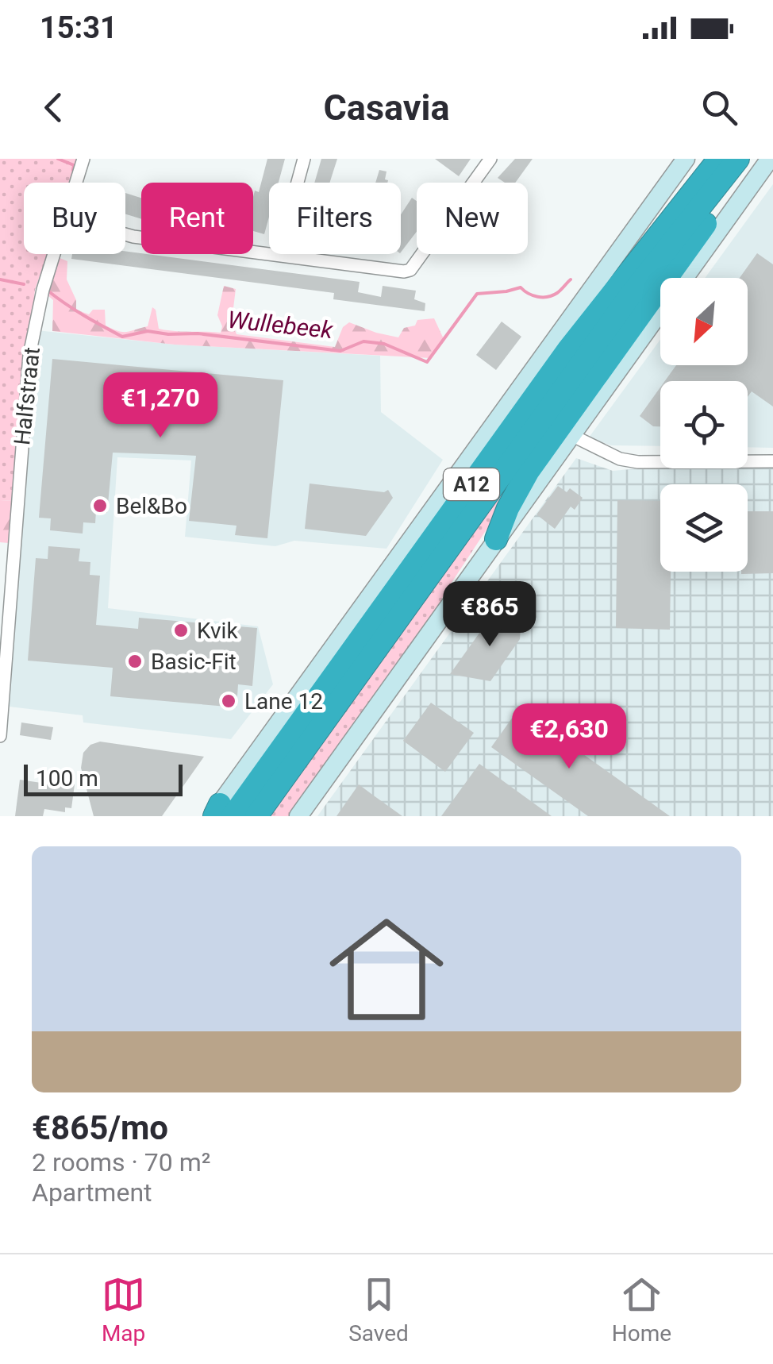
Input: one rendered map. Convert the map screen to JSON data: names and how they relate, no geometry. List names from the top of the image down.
{
  "streets": {
    "highway": ["A12"],
    "street": ["Halfstraat"]
  },
  "water": ["Wullebeek"],
  "places": [
    "Bel&Bo",
    "Kvik",
    "Basic-Fit",
    "Lane 12"
  ],
  "scale_bar": "100 m",
  "north": "bottom left",
  "page": {
    "status": "15:31",
    "header": "Casavia",
    "chip": [
      "Buy",
      "Rent",
      "Filters",
      "New"
    ],
    "price": ["€1,270", "€865", "€2,630"],
    "scale": "100 m",
    "list": [
      {
        "name": "€865/mo",
        "note": "2 rooms · 70 m² · Apartment"
      }
    ],
    "tabs": ["Map", "Saved", "Home"]
  }
}
